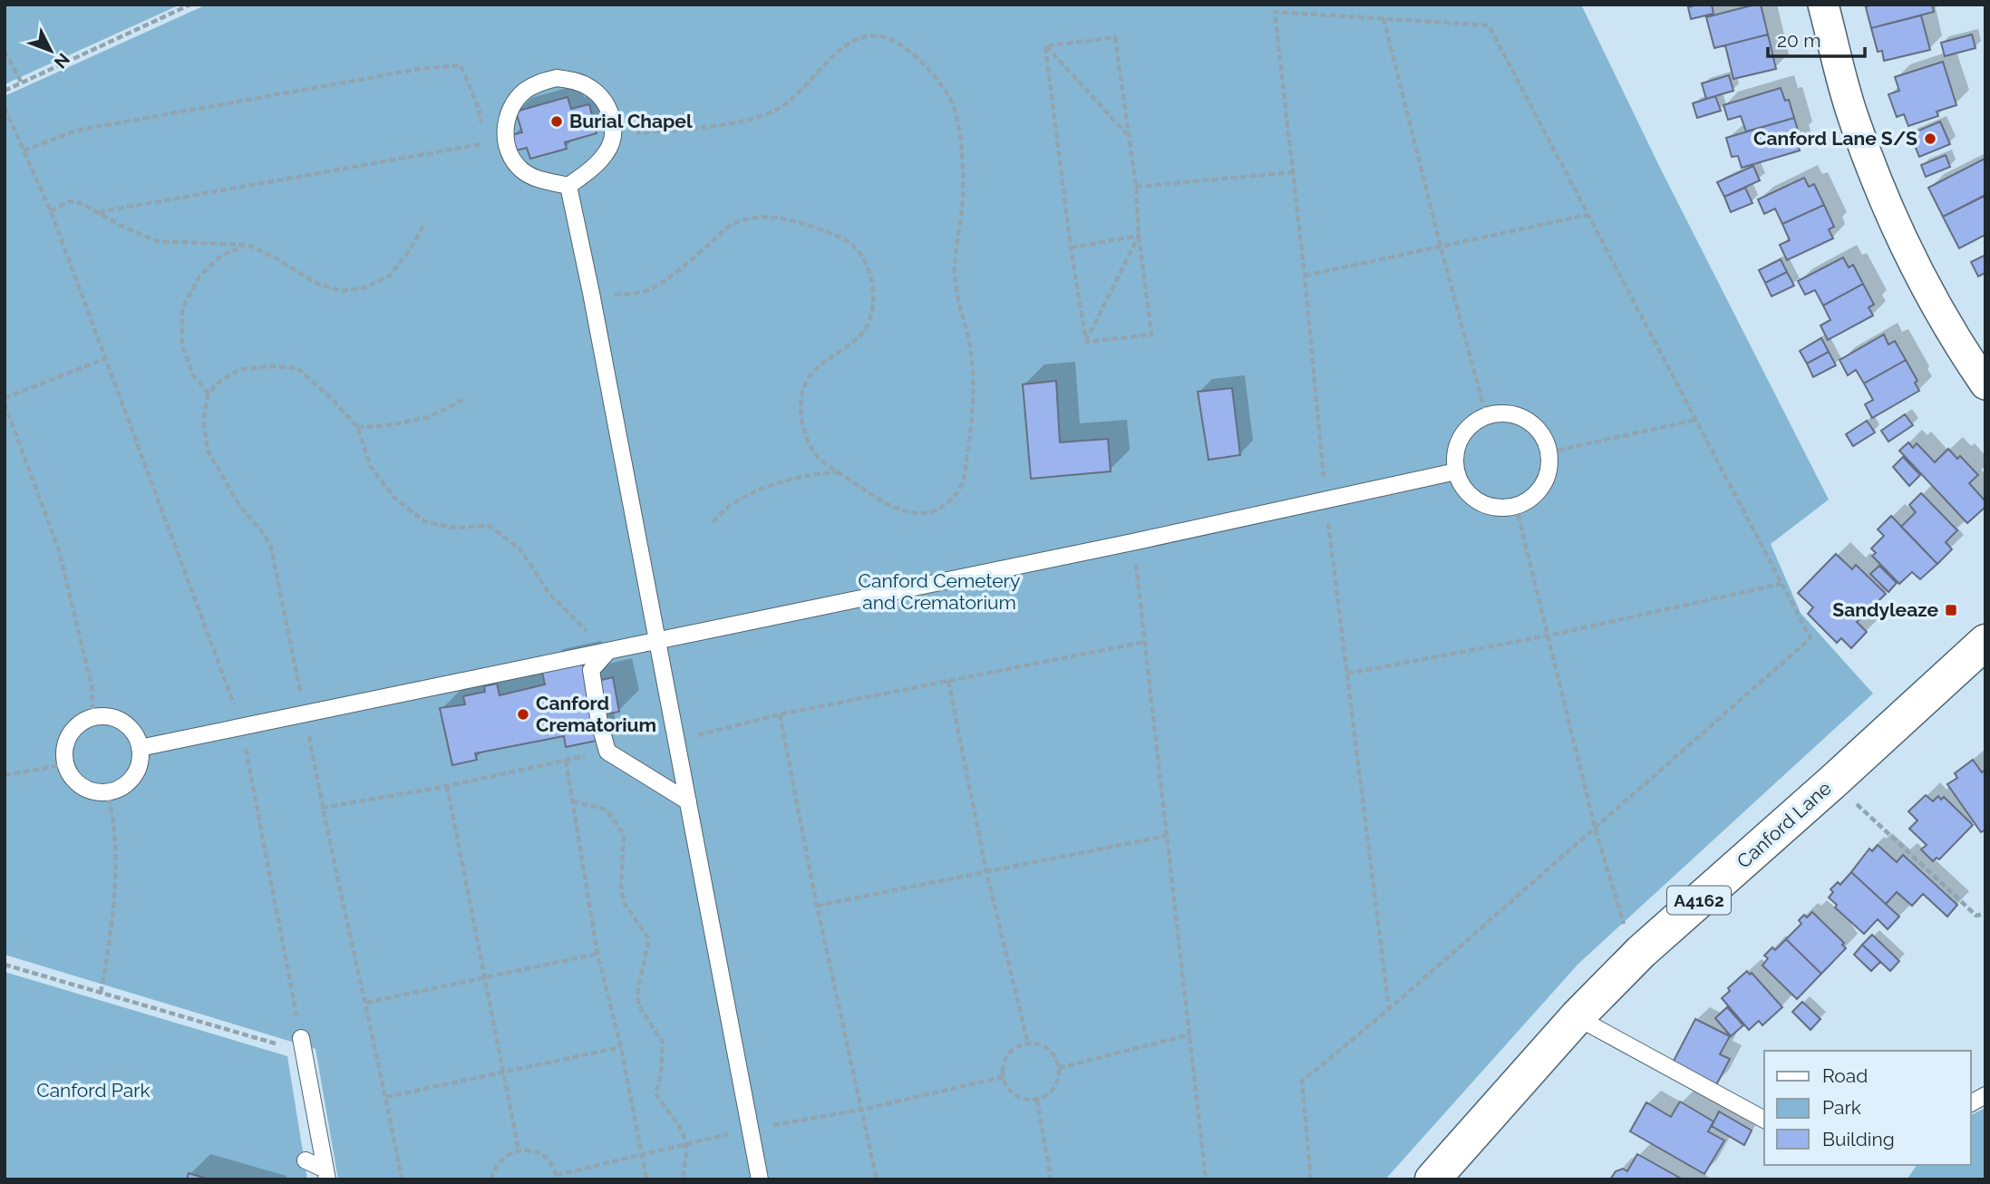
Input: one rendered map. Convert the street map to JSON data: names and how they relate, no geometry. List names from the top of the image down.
{
  "streets": {
    "main road": ["Canford Lane", "A4162"]
  },
  "parks": ["Canford Cemetery and Crematorium", "Canford Park"],
  "places": {
    "other": ["Burial Chapel", "Canford Lane S/S", "Canford Crematorium"],
    "transit": ["Sandyleaze"]
  },
  "legend": ["Road", "Park", "Building"],
  "scale_bar": "20 m",
  "north": "bottom right"
}
